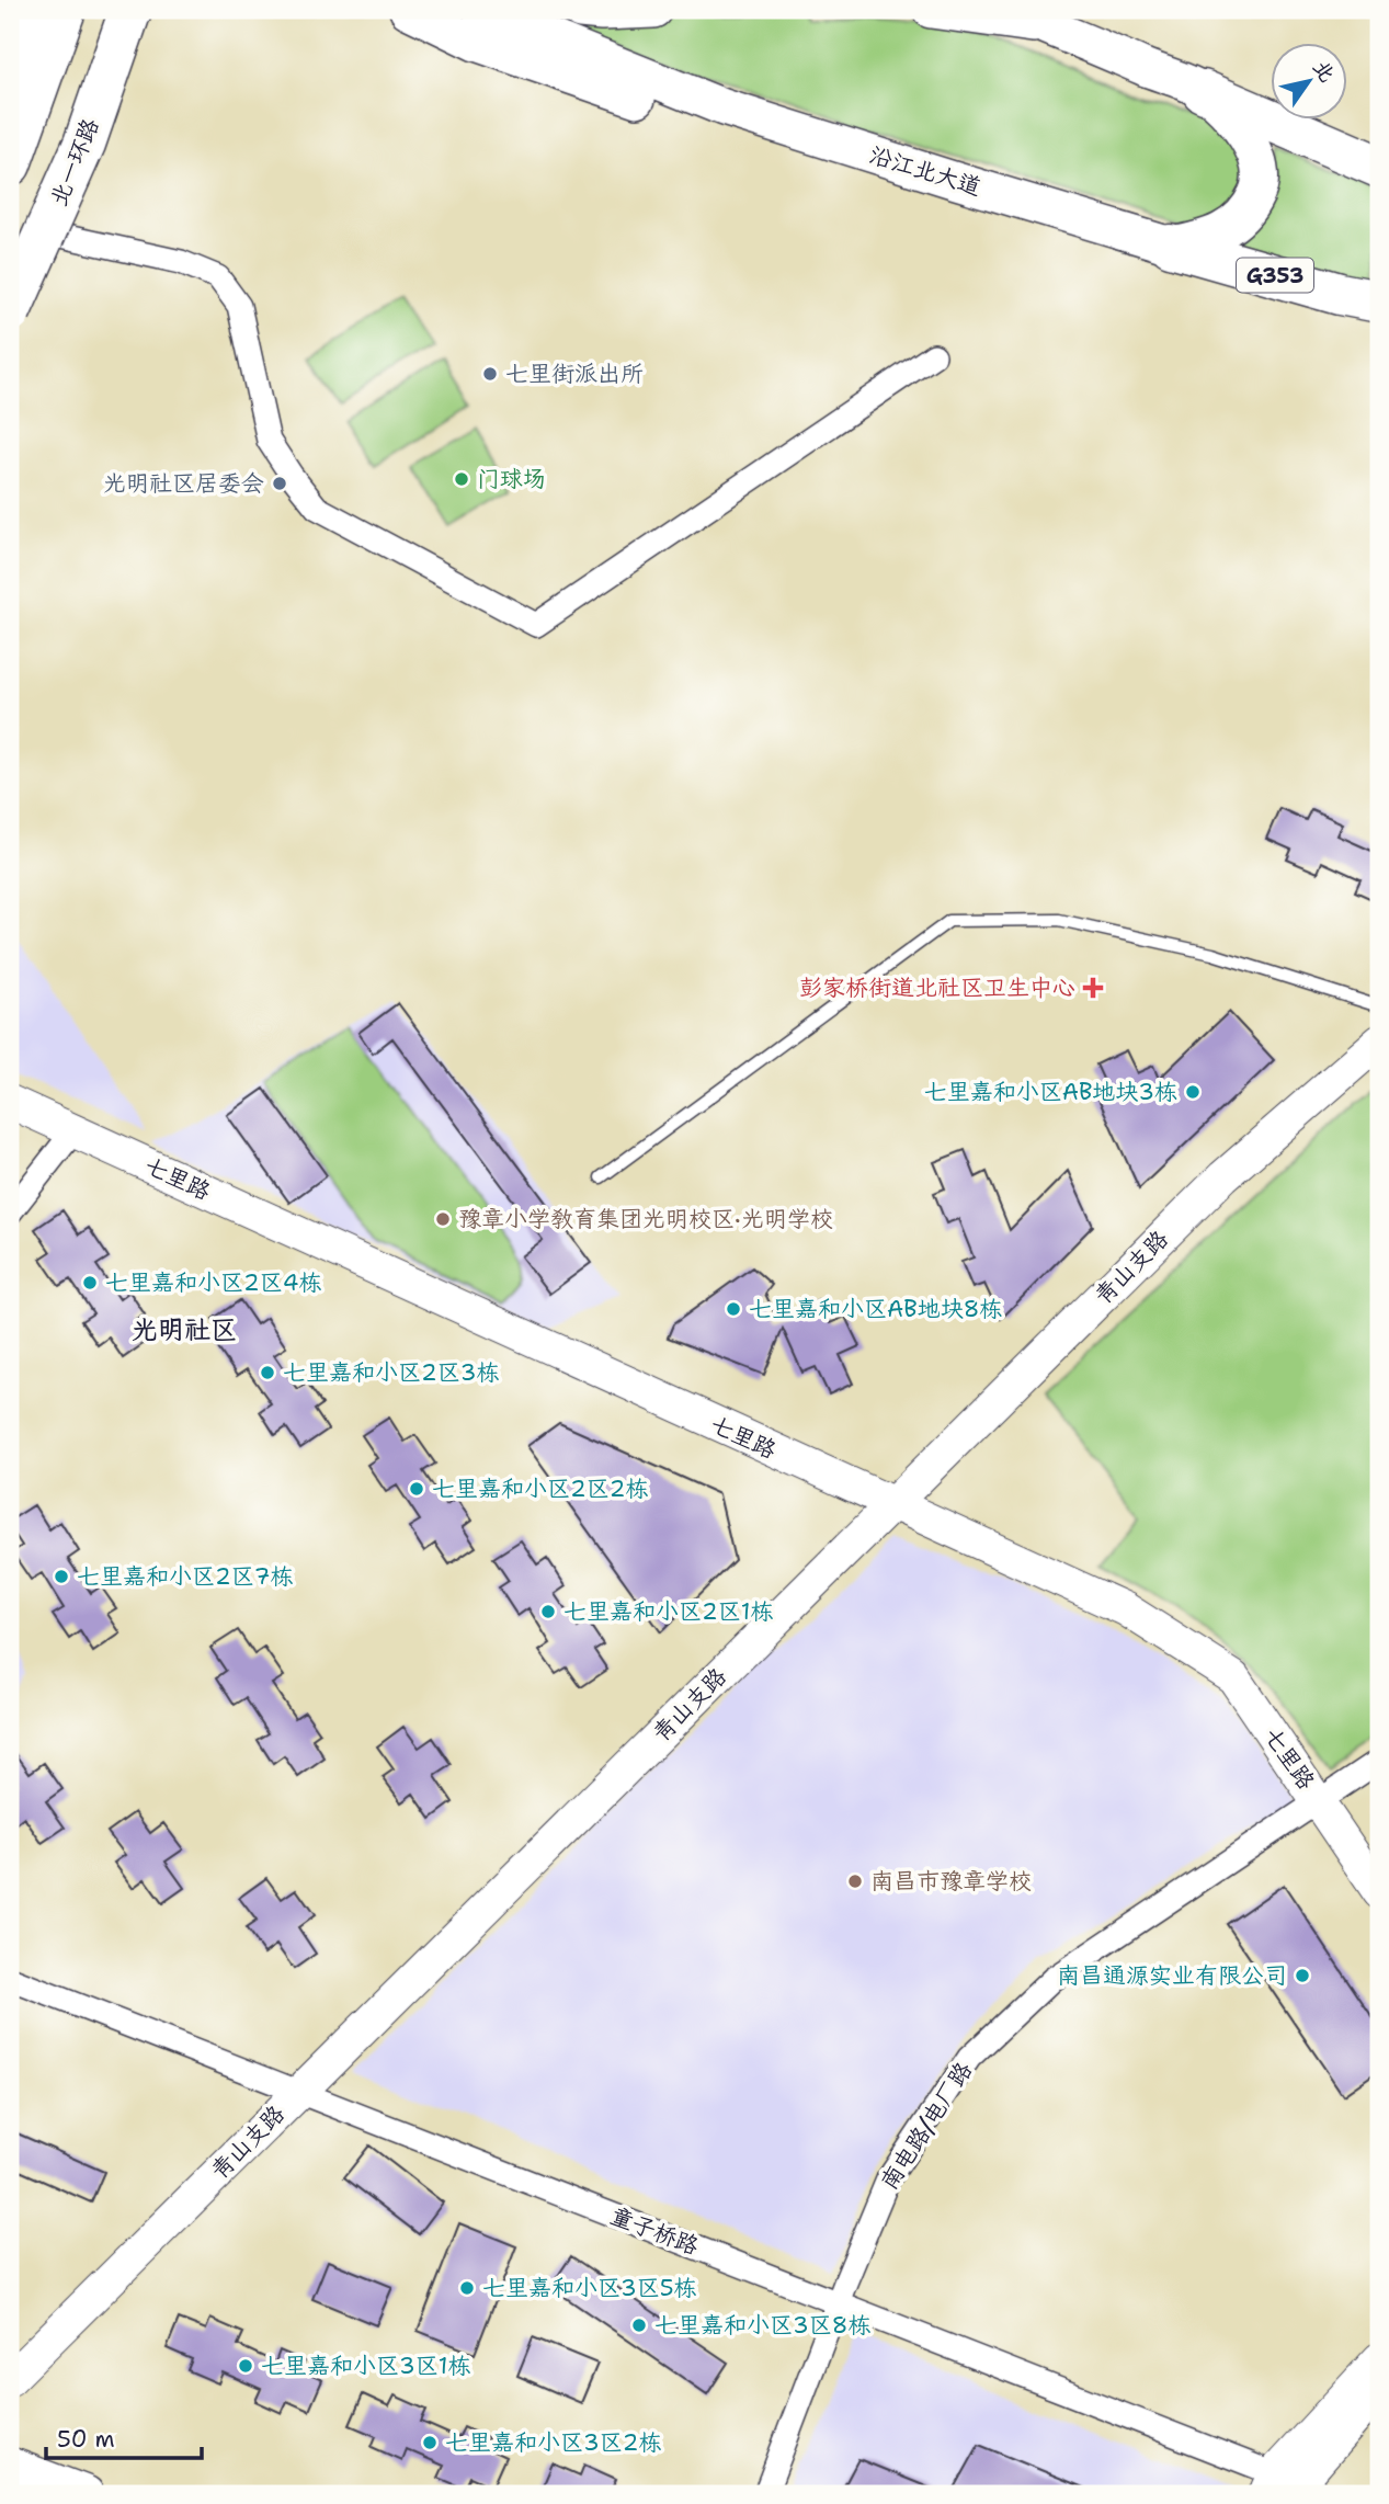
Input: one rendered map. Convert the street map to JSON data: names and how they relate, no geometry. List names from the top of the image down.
{
  "streets": {
    "highway": ["北一环路", "沿江北大道", "G353"],
    "street": [
      "七里路",
      "青山支路",
      "南电路/电厂路",
      "童子桥路"
    ]
  },
  "crossings": [
    ["七里路", "青山支路"],
    ["七里路", "南电路/电厂路"],
    ["青山支路", "童子桥路"],
    ["南电路/电厂路", "童子桥路"]
  ],
  "districts": ["光明社区"],
  "places": {
    "other": [
      "七里街派出所",
      "门球场",
      "光明社区居委会",
      "七里嘉和小区AB地块3栋",
      "豫章小学教育集团光明校区·光明学校",
      "七里嘉和小区2区4栋",
      "七里嘉和小区AB地块8栋",
      "七里嘉和小区2区3栋",
      "七里嘉和小区2区2栋",
      "七里嘉和小区2区7栋",
      "七里嘉和小区2区1栋",
      "南昌市豫章学校",
      "南昌通源实业有限公司",
      "七里嘉和小区3区5栋",
      "七里嘉和小区3区8栋",
      "七里嘉和小区3区1栋",
      "七里嘉和小区3区2栋"
    ],
    "health": ["彭家桥街道北社区卫生中心"]
  },
  "scale_bar": "50 m",
  "north": "top right"
}
